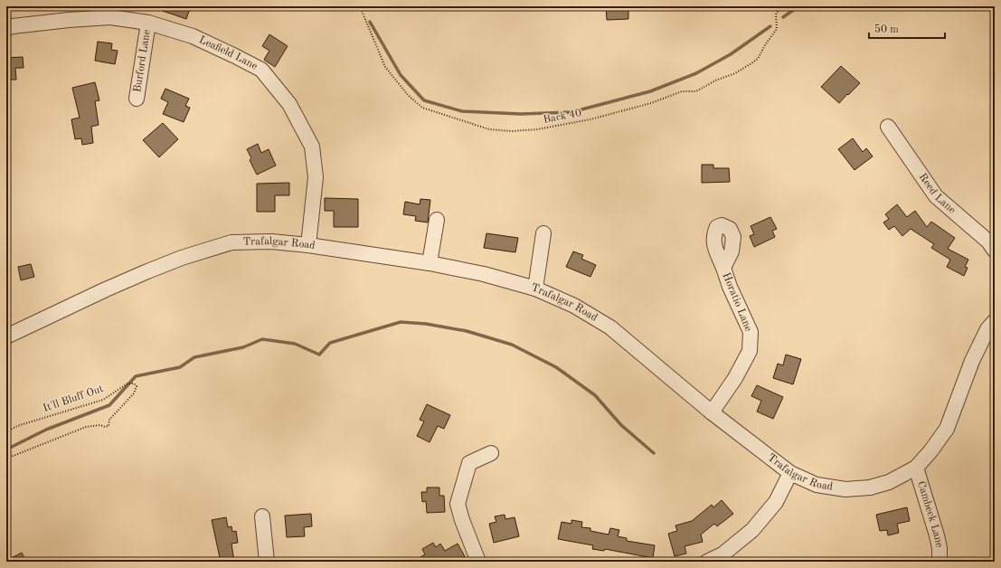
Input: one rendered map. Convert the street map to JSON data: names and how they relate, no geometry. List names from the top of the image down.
{
  "streets": {
    "street": [
      "Leafield Lane",
      "Burford Lane",
      "Reed Lane",
      "Trafalgar Road",
      "Horatio Lane",
      "Cambeck Lane"
    ],
    "path": ["Back 40", "It'll Bluff Out"]
  },
  "crossings": [
    ["Leafield Lane", "Burford Lane"],
    ["Leafield Lane", "Trafalgar Road"],
    ["Trafalgar Road", "Horatio Lane"],
    ["Trafalgar Road", "Cambeck Lane"]
  ],
  "scale_bar": "50 m"
}
